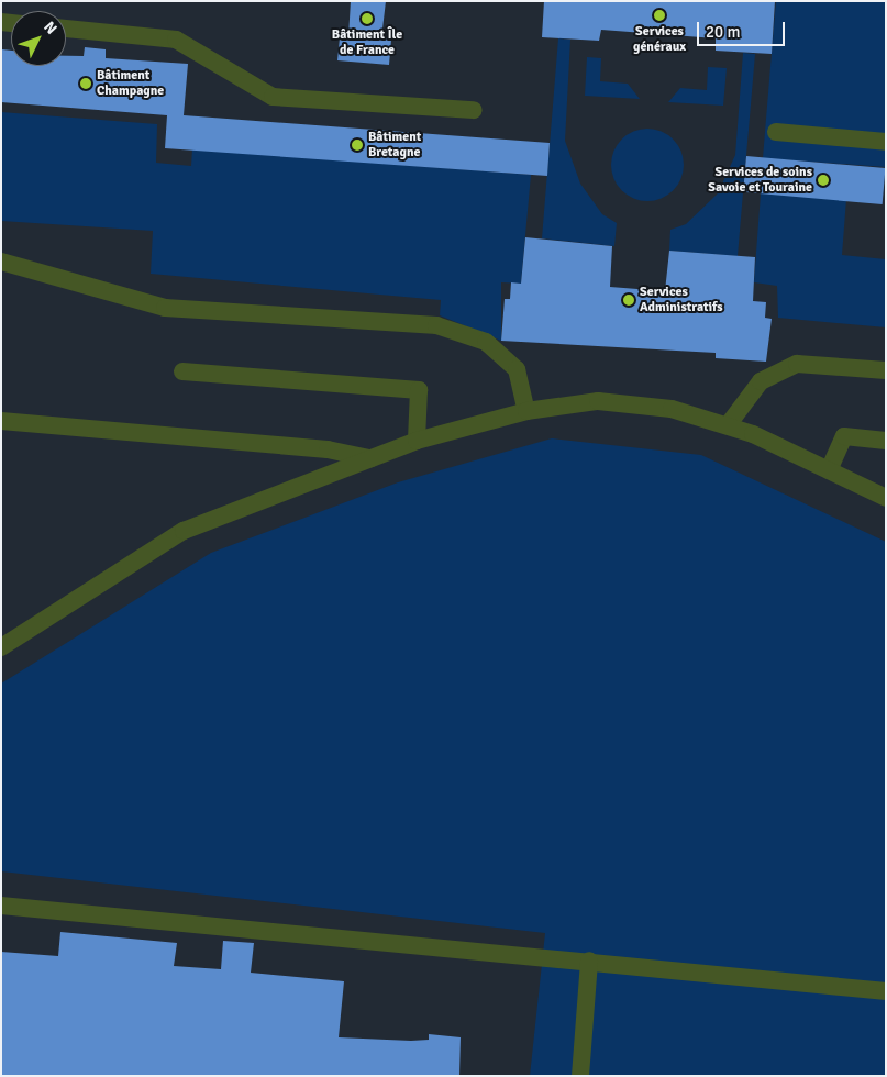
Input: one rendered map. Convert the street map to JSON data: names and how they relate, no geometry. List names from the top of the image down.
{
  "places": [
    "Services généraux",
    "Bâtiment Île de France",
    "Bâtiment Champagne",
    "Bâtiment Bretagne",
    "Services de soins Savoie et Touraine",
    "Services Administratifs"
  ],
  "scale_bar": "20 m",
  "north": "top right"
}
